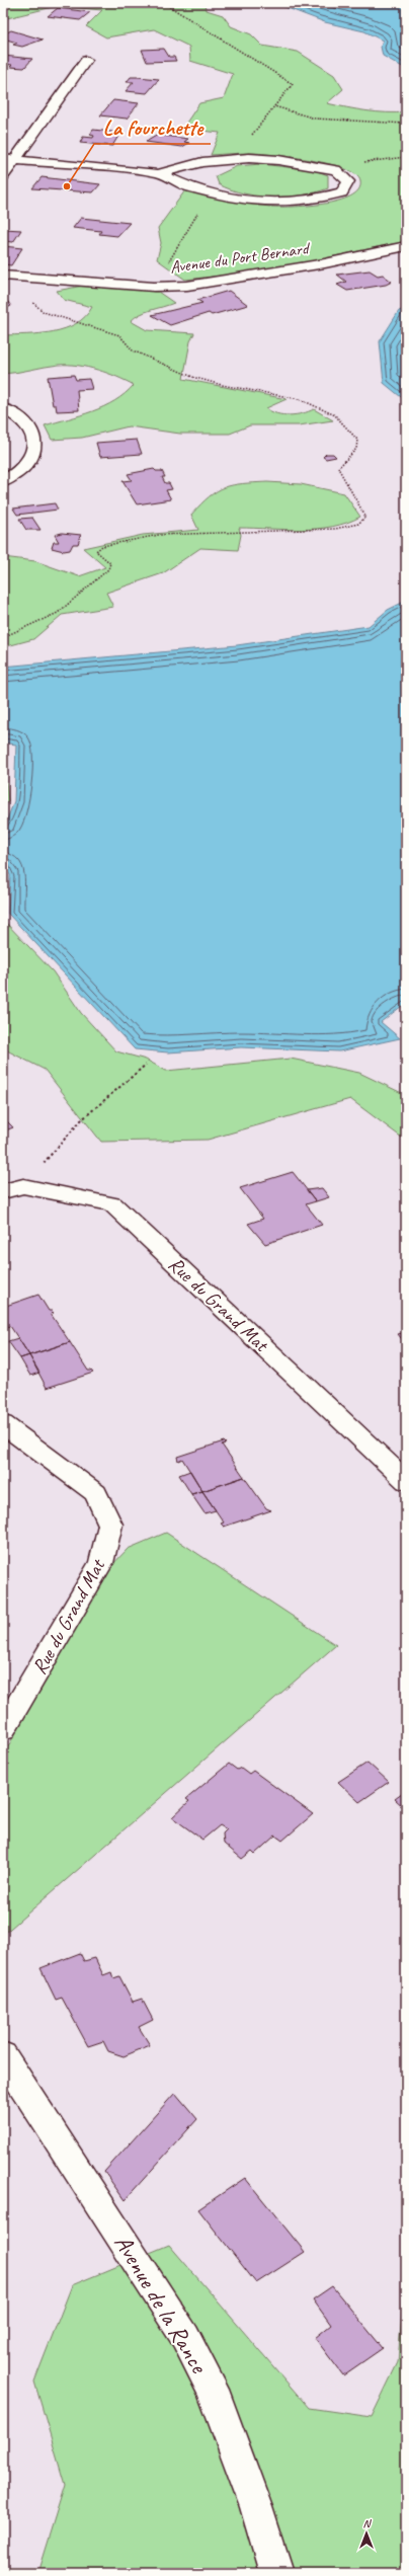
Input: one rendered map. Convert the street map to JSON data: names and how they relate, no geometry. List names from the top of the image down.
{
  "streets": {
    "street": ["Avenue du Port Bernard", "Rue du Grand Mat", "Avenue de la Rance"]
  },
  "places": ["La fourchette"],
  "north": "top"
}
